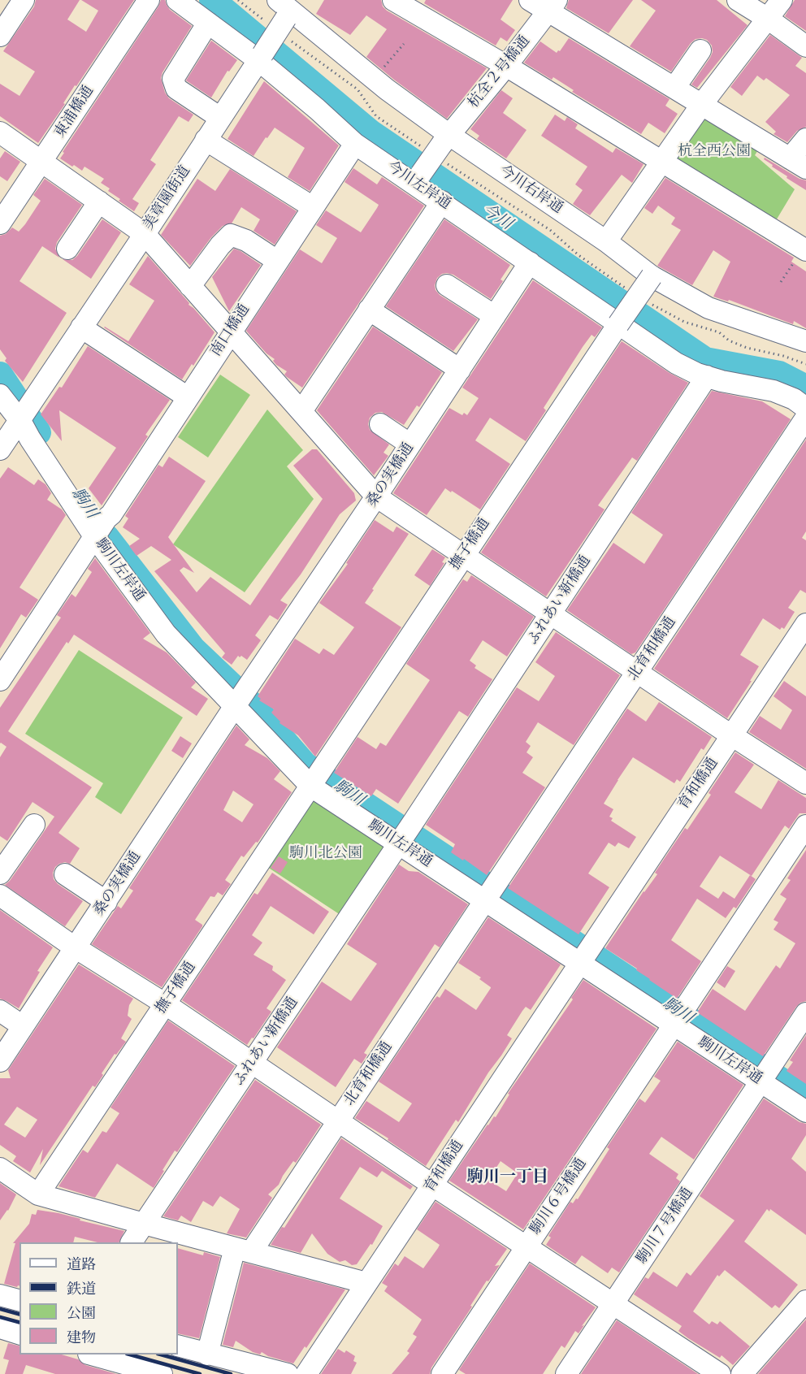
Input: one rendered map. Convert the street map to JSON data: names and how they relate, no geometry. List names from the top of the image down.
{
  "streets": {
    "street": [
      "杭全２号橋通",
      "東浦橋通",
      "今川左岸通",
      "今川右岸通",
      "美章園街道",
      "南口橋通",
      "桑の実橋通",
      "撫子橋通",
      "駒川左岸通",
      "ふれあい新橋通",
      "北育和橋通",
      "育和橋通",
      "駒川６号橋通",
      "駒川７号橋通"
    ]
  },
  "crossings": [
    ["杭全２号橋通", "今川左岸通"],
    ["杭全２号橋通", "今川右岸通"],
    ["今川左岸通", "美章園街道"],
    ["今川左岸通", "南口橋通"],
    ["今川左岸通", "桑の実橋通"],
    ["今川左岸通", "撫子橋通"],
    ["今川左岸通", "ふれあい新橋通"],
    ["今川右岸通", "美章園街道"],
    ["今川右岸通", "撫子橋通"],
    ["美章園街道", "駒川左岸通"],
    ["南口橋通", "駒川左岸通"],
    ["桑の実橋通", "駒川左岸通"],
    ["撫子橋通", "駒川左岸通"],
    ["駒川左岸通", "ふれあい新橋通"],
    ["駒川左岸通", "北育和橋通"],
    ["駒川左岸通", "育和橋通"],
    ["駒川左岸通", "駒川６号橋通"],
    ["駒川左岸通", "駒川７号橋通"]
  ],
  "districts": ["駒川一丁目"],
  "water": ["今川", "駒川"],
  "parks": ["杭全西公園", "駒川北公園"],
  "legend": [
    "道路",
    "鉄道",
    "公園",
    "建物"
  ]
}
